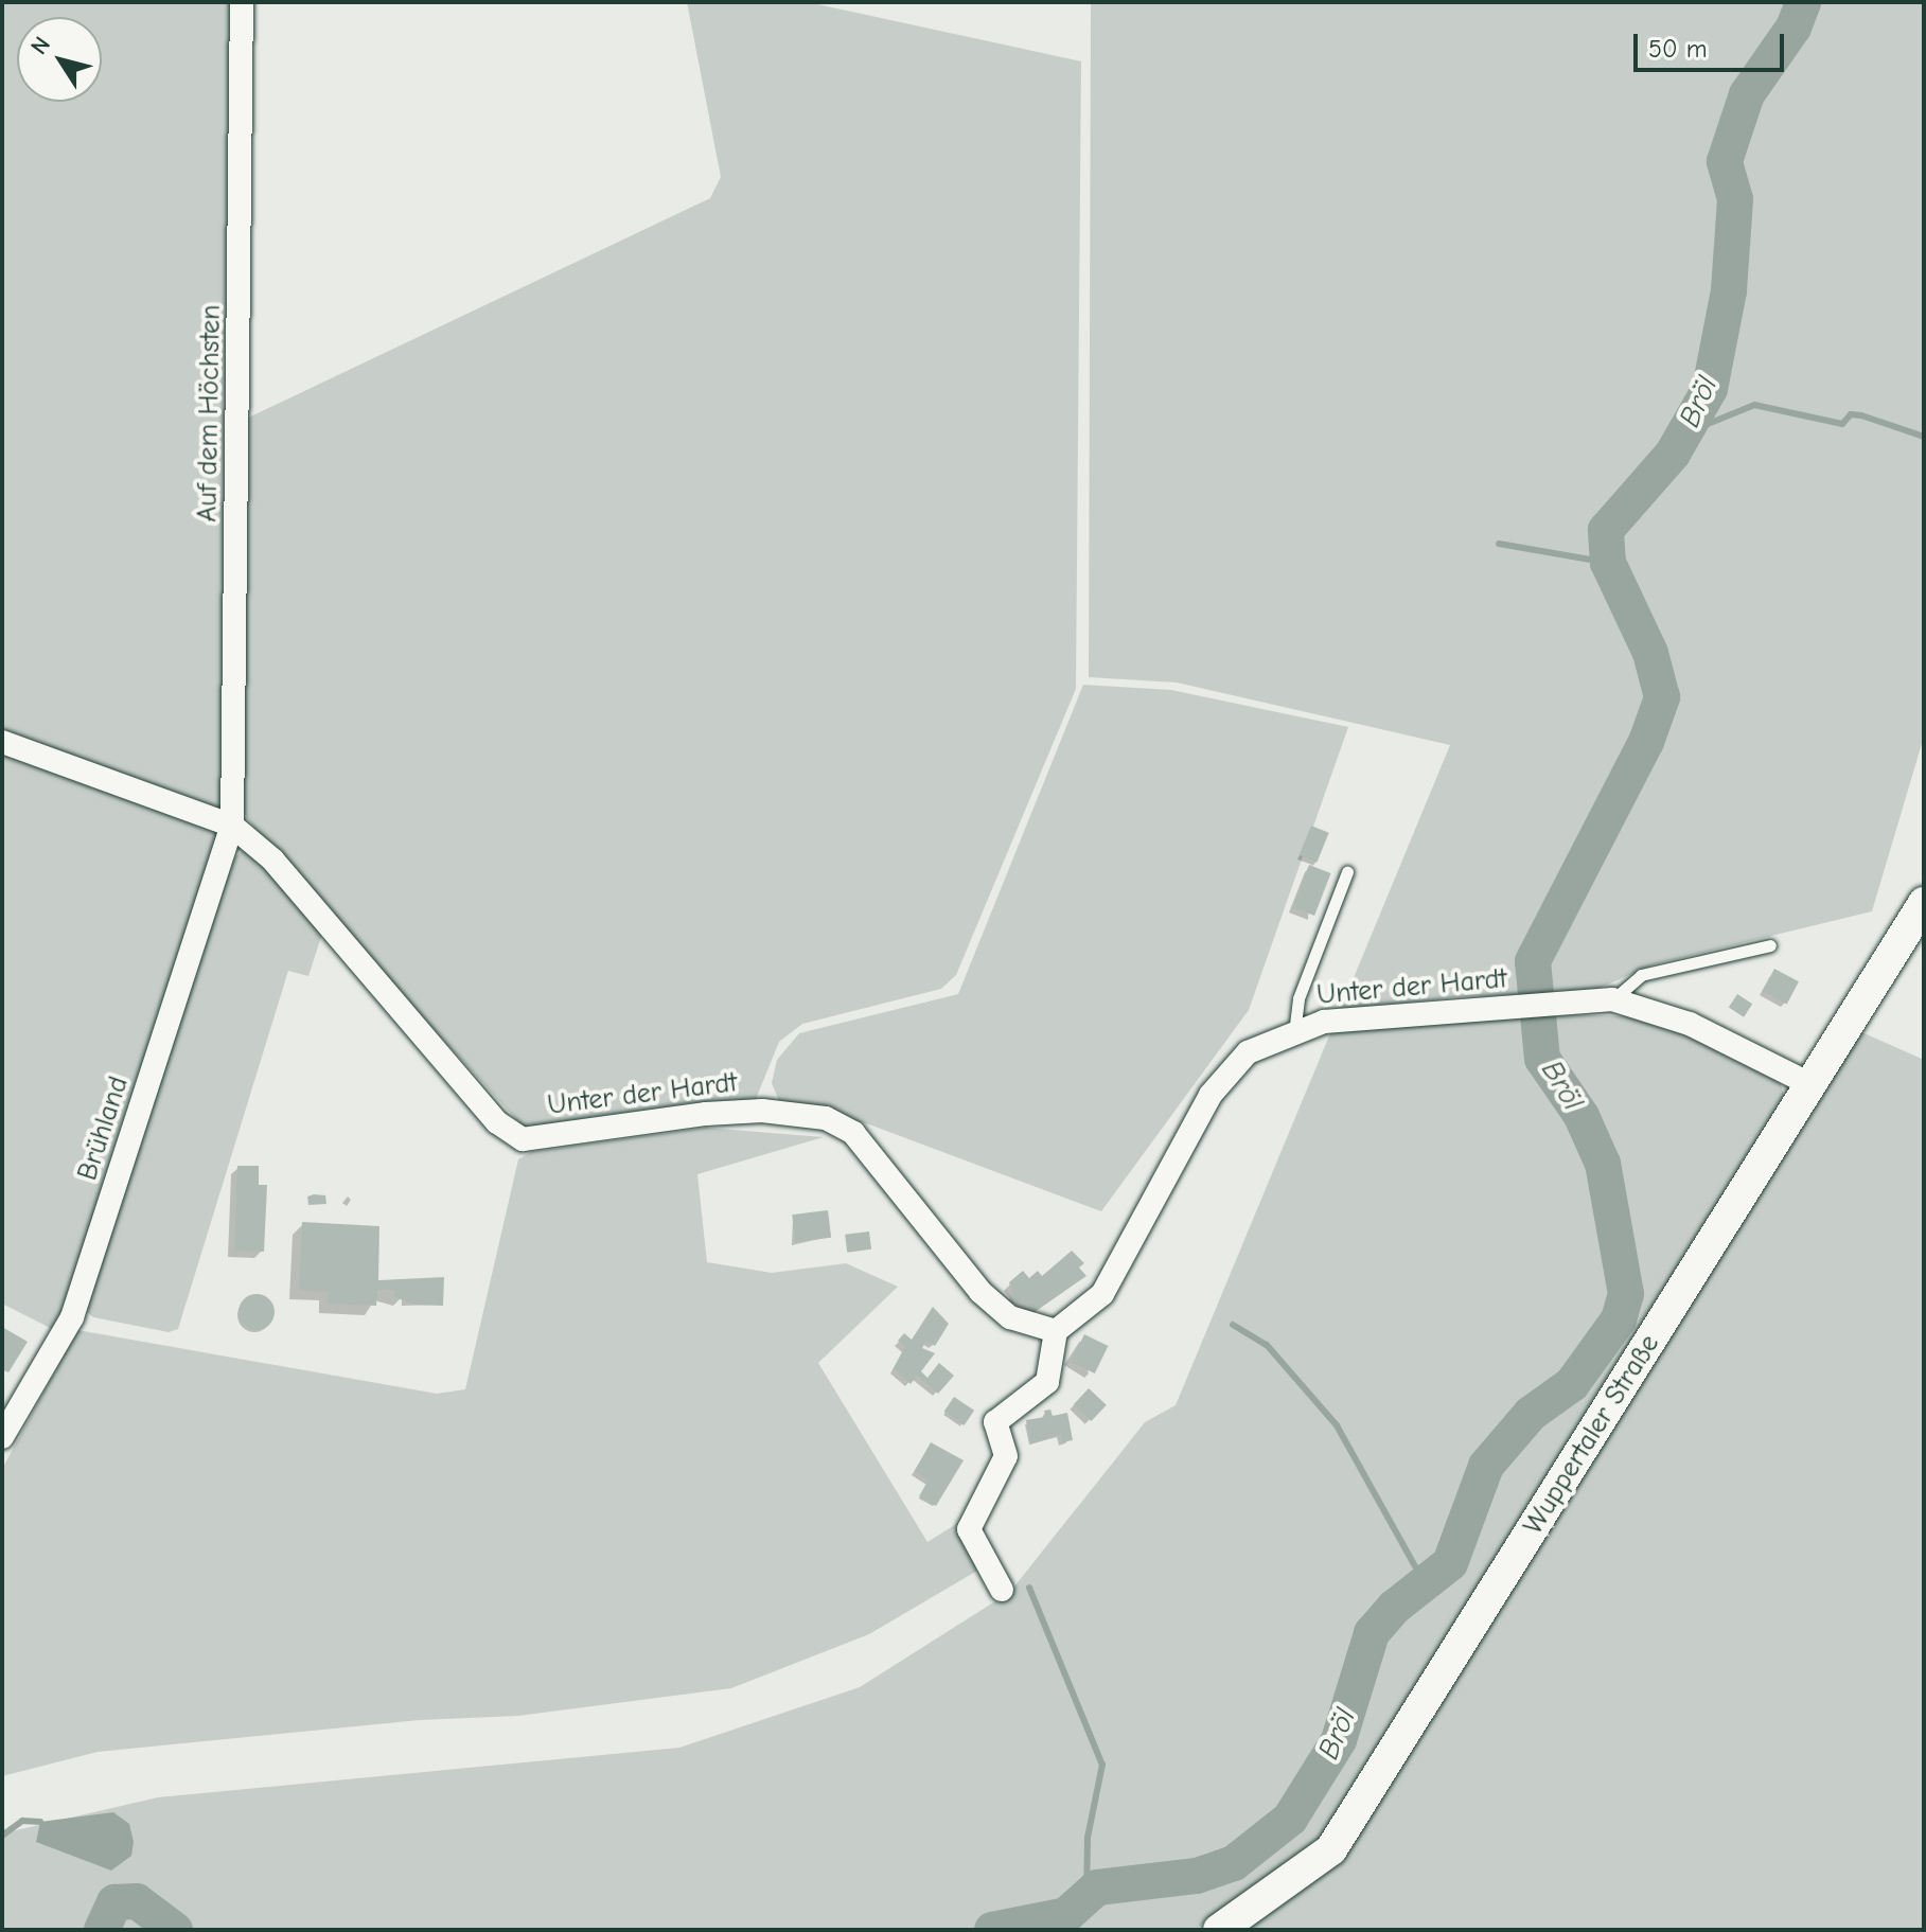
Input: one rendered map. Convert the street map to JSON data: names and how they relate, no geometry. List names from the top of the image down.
{
  "streets": {
    "main road": ["Wuppertaler Straße"],
    "street": ["Auf dem Höchsten", "Unter der Hardt", "Brühland"]
  },
  "crossings": [
    ["Auf dem Höchsten", "Unter der Hardt"],
    ["Auf dem Höchsten", "Brühland"],
    ["Unter der Hardt", "Brühland"],
    ["Unter der Hardt", "Wuppertaler Straße"]
  ],
  "water": ["Bröl"],
  "scale_bar": "50 m",
  "north": "top left"
}
